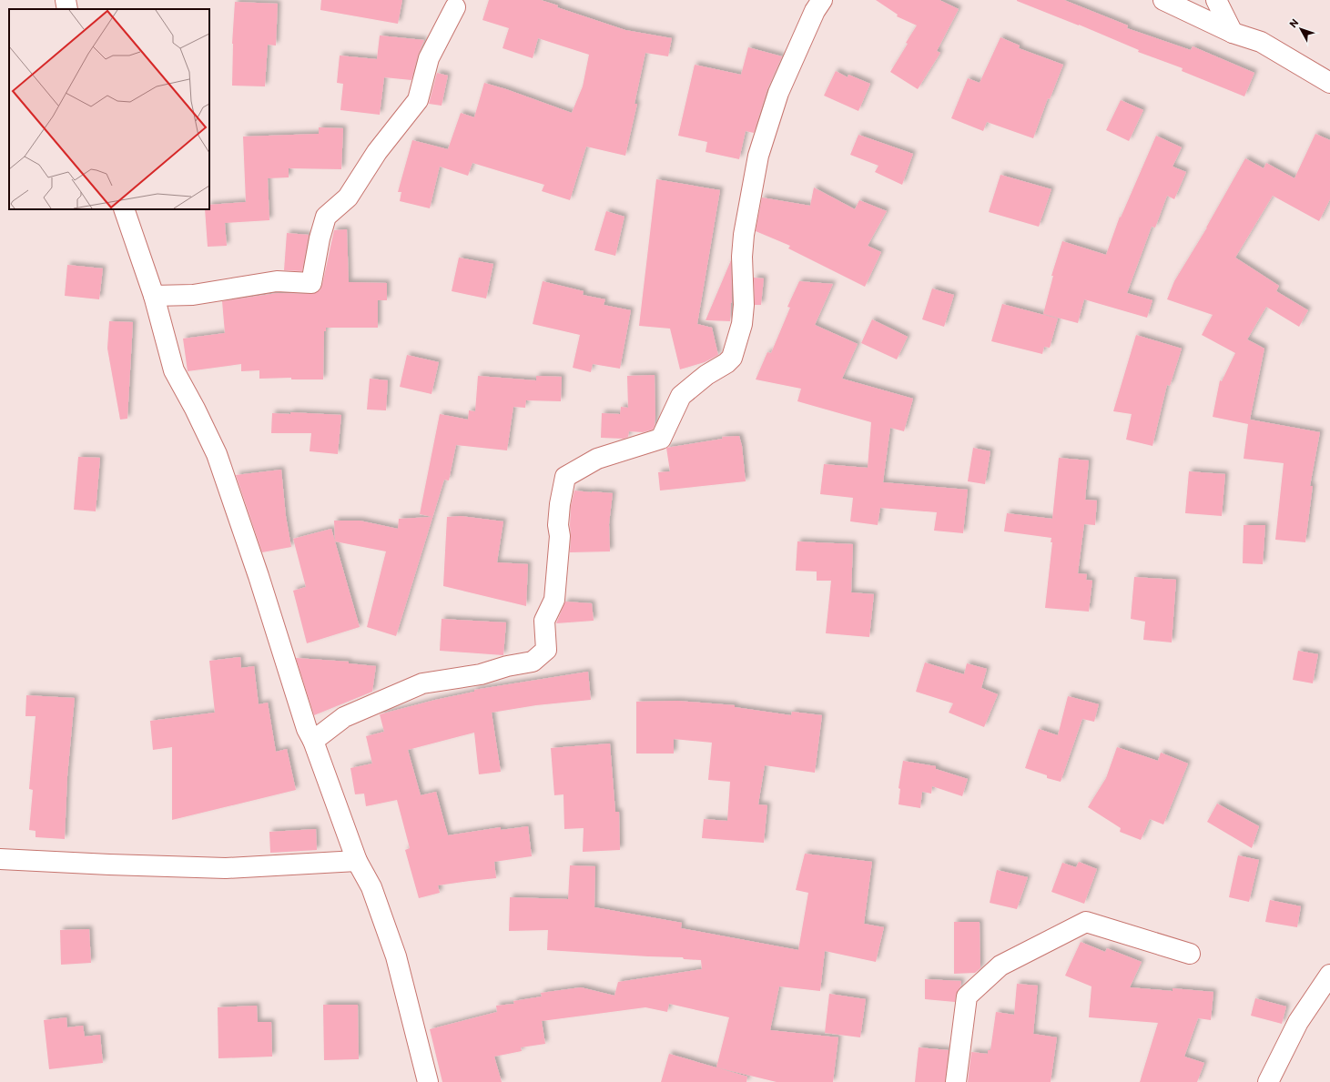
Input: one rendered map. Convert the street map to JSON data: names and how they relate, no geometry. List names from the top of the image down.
{
  "north": "top left"
}
